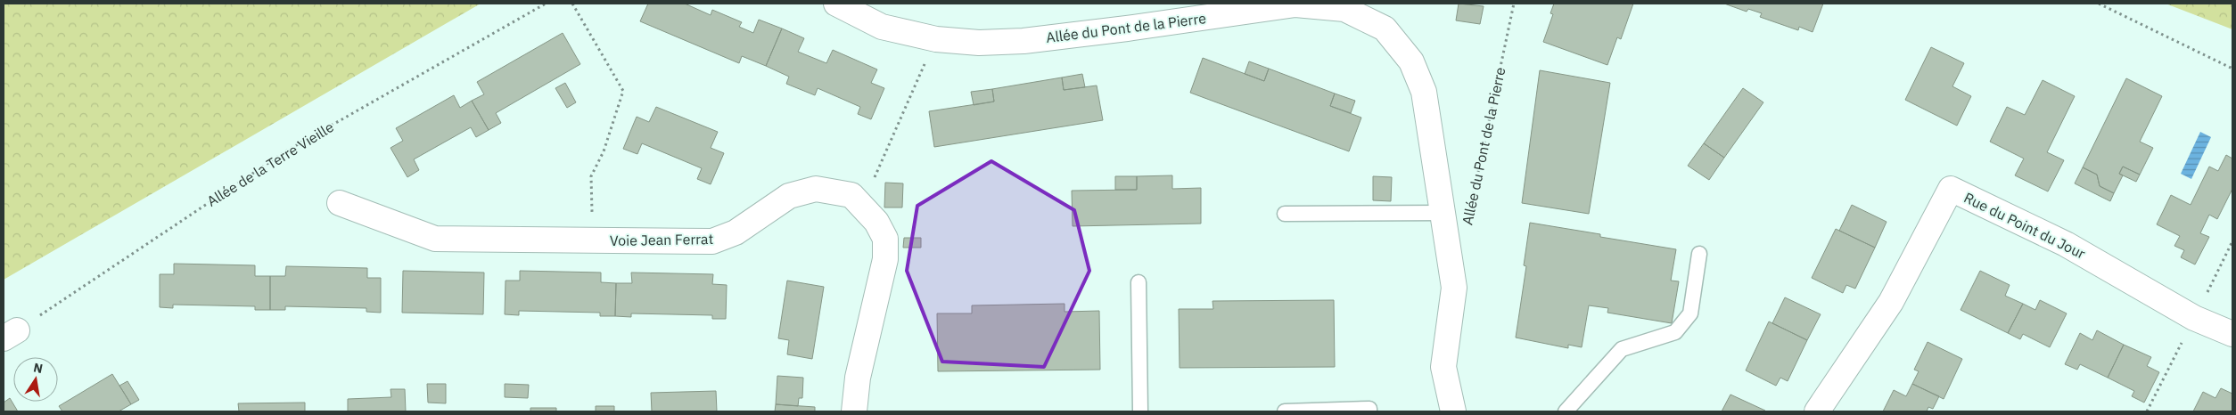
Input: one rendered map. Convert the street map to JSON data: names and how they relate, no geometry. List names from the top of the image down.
{
  "streets": {
    "street": ["Allée du Pont de la Pierre", "Rue du Point du Jour", "Voie Jean Ferrat"],
    "path": ["Allée de la Terre Vieille"]
  },
  "north": "top"
}
